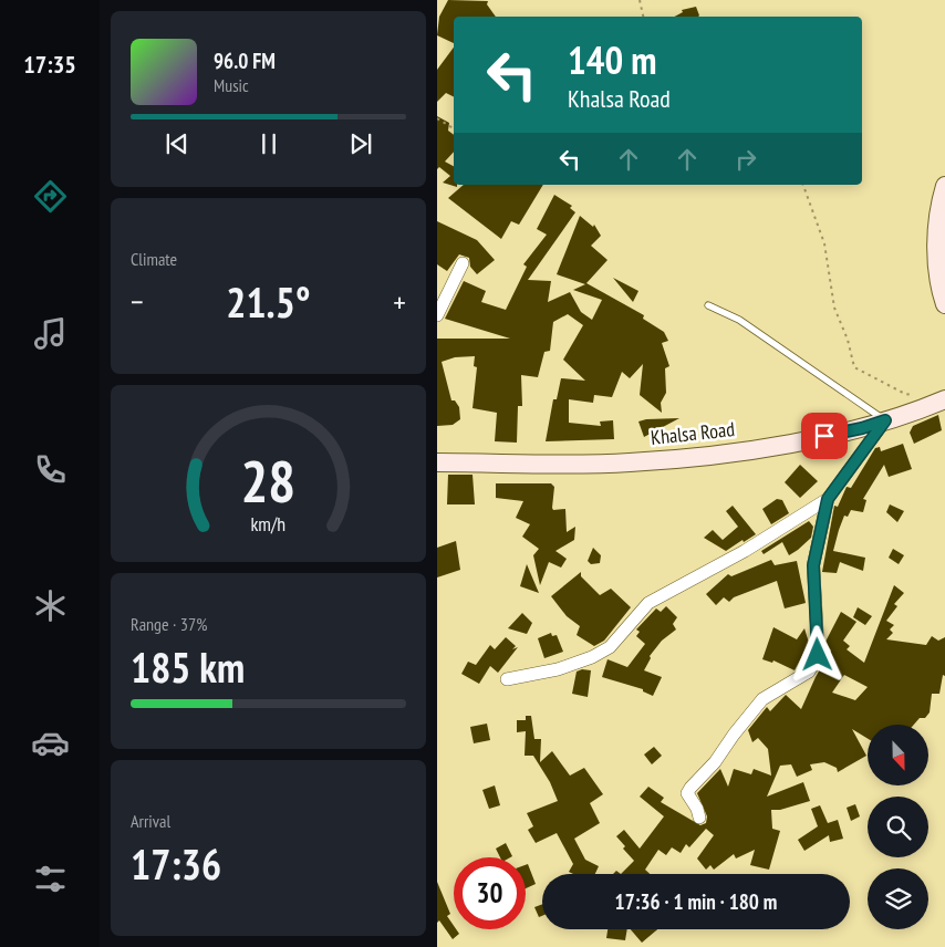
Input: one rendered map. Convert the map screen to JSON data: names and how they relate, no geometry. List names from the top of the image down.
{
  "streets": {
    "main road": ["Khalsa Road"]
  },
  "north": "bottom",
  "page": {
    "tabs": "17:35",
    "turn": ["140 m", "Khalsa Road"],
    "song": ["96.0 FM", "Music"],
    "tile": [
      "Climate",
      ["Range · 37%", "185 km"],
      ["Arrival", "17:36"]
    ],
    "heat": ["−", "21.5°", "+"],
    "limit": "30",
    "trip": "17:36 · 1 min · 180 m",
    "gauge": ["28", "km/h"]
  }
}
